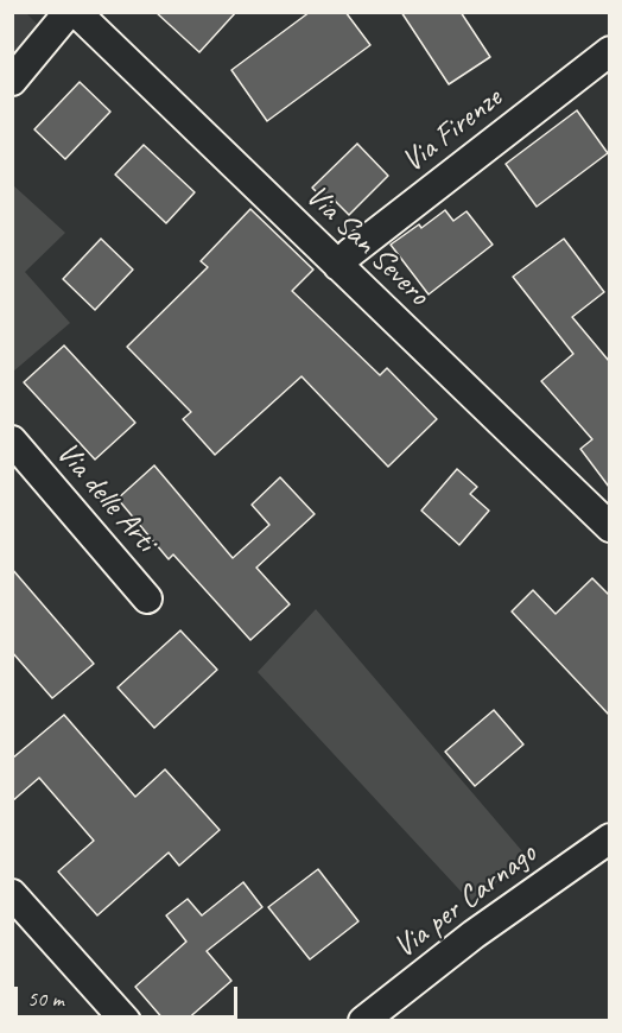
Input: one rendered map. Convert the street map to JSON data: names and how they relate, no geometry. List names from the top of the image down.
{
  "streets": {
    "street": [
      "Via Firenze",
      "Via San Severo",
      "Via delle Arti",
      "Via per Carnago"
    ]
  },
  "crossings": [
    ["Via Firenze", "Via San Severo"]
  ],
  "scale_bar": "50 m"
}
